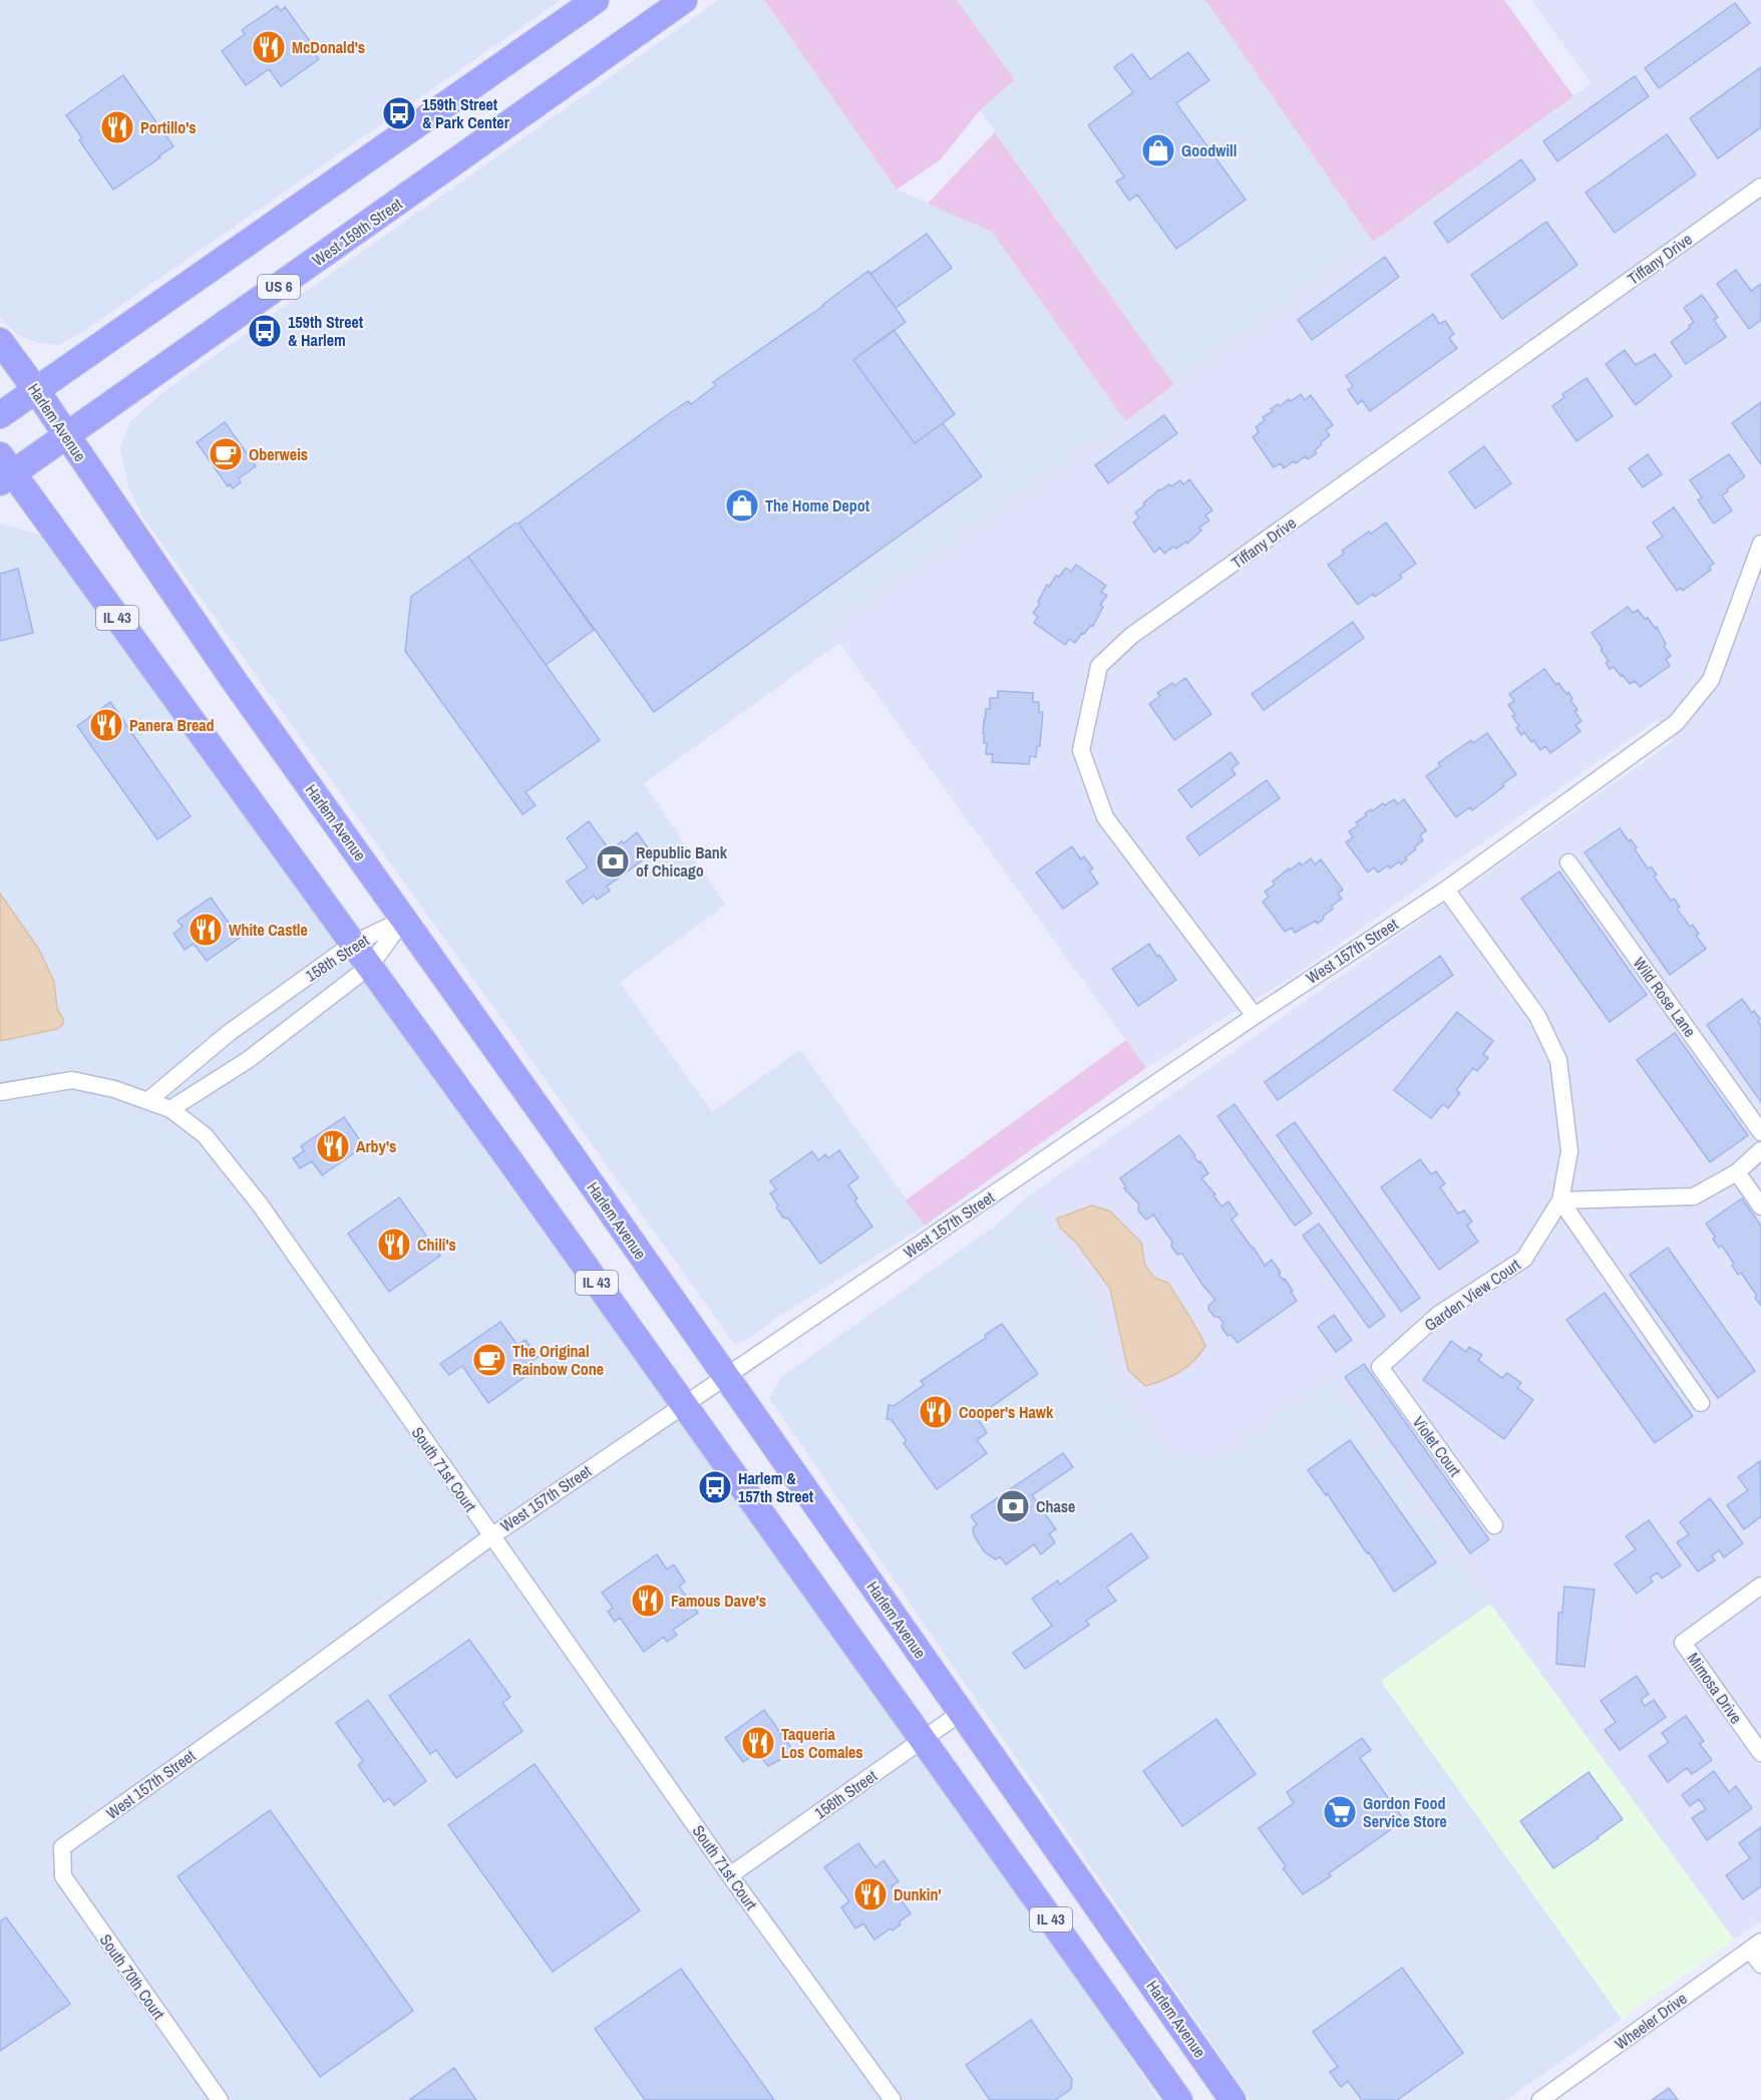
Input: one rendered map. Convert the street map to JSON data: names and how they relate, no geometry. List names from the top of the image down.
{
  "streets": {
    "main road": [
      "West 159th Street",
      "US 6",
      "Harlem Avenue",
      "IL 43"
    ],
    "street": [
      "Tiffany Drive",
      "West 157th Street",
      "158th Street",
      "Wild Rose Lane",
      "Garden View Court",
      "Violet Court",
      "South 71st Court",
      "Mimosa Drive",
      "156th Street",
      "South 70th Court",
      "Wheeler Drive"
    ]
  },
  "crossings": [
    ["West 159th Street", "Harlem Avenue"],
    ["West 159th Street", "IL 43"],
    ["Tiffany Drive", "West 157th Street"],
    ["Harlem Avenue", "West 157th Street"],
    ["Harlem Avenue", "158th Street"],
    ["Harlem Avenue", "156th Street"],
    ["IL 43", "West 157th Street"],
    ["IL 43", "158th Street"],
    ["IL 43", "156th Street"],
    ["West 157th Street", "Garden View Court"],
    ["West 157th Street", "South 71st Court"],
    ["West 157th Street", "South 70th Court"],
    ["158th Street", "South 71st Court"],
    ["Garden View Court", "Violet Court"],
    ["South 71st Court", "156th Street"]
  ],
  "places": {
    "restaurant": [
      "McDonald's",
      "Portillo's",
      "Panera Bread",
      "White Castle",
      "Arby's",
      "Chili's",
      "Cooper's Hawk",
      "Famous Dave's",
      "Taqueria Los Comales",
      "Dunkin'"
    ],
    "bus stop": ["159th Street & Park Center", "159th Street & Harlem", "Harlem & 157th Street"],
    "shop": ["Goodwill", "The Home Depot"],
    "cafe": ["Oberweis", "The Original Rainbow Cone"],
    "bank": ["Republic Bank of Chicago", "Chase"],
    "supermarket": ["Gordon Food Service Store"]
  }
}
